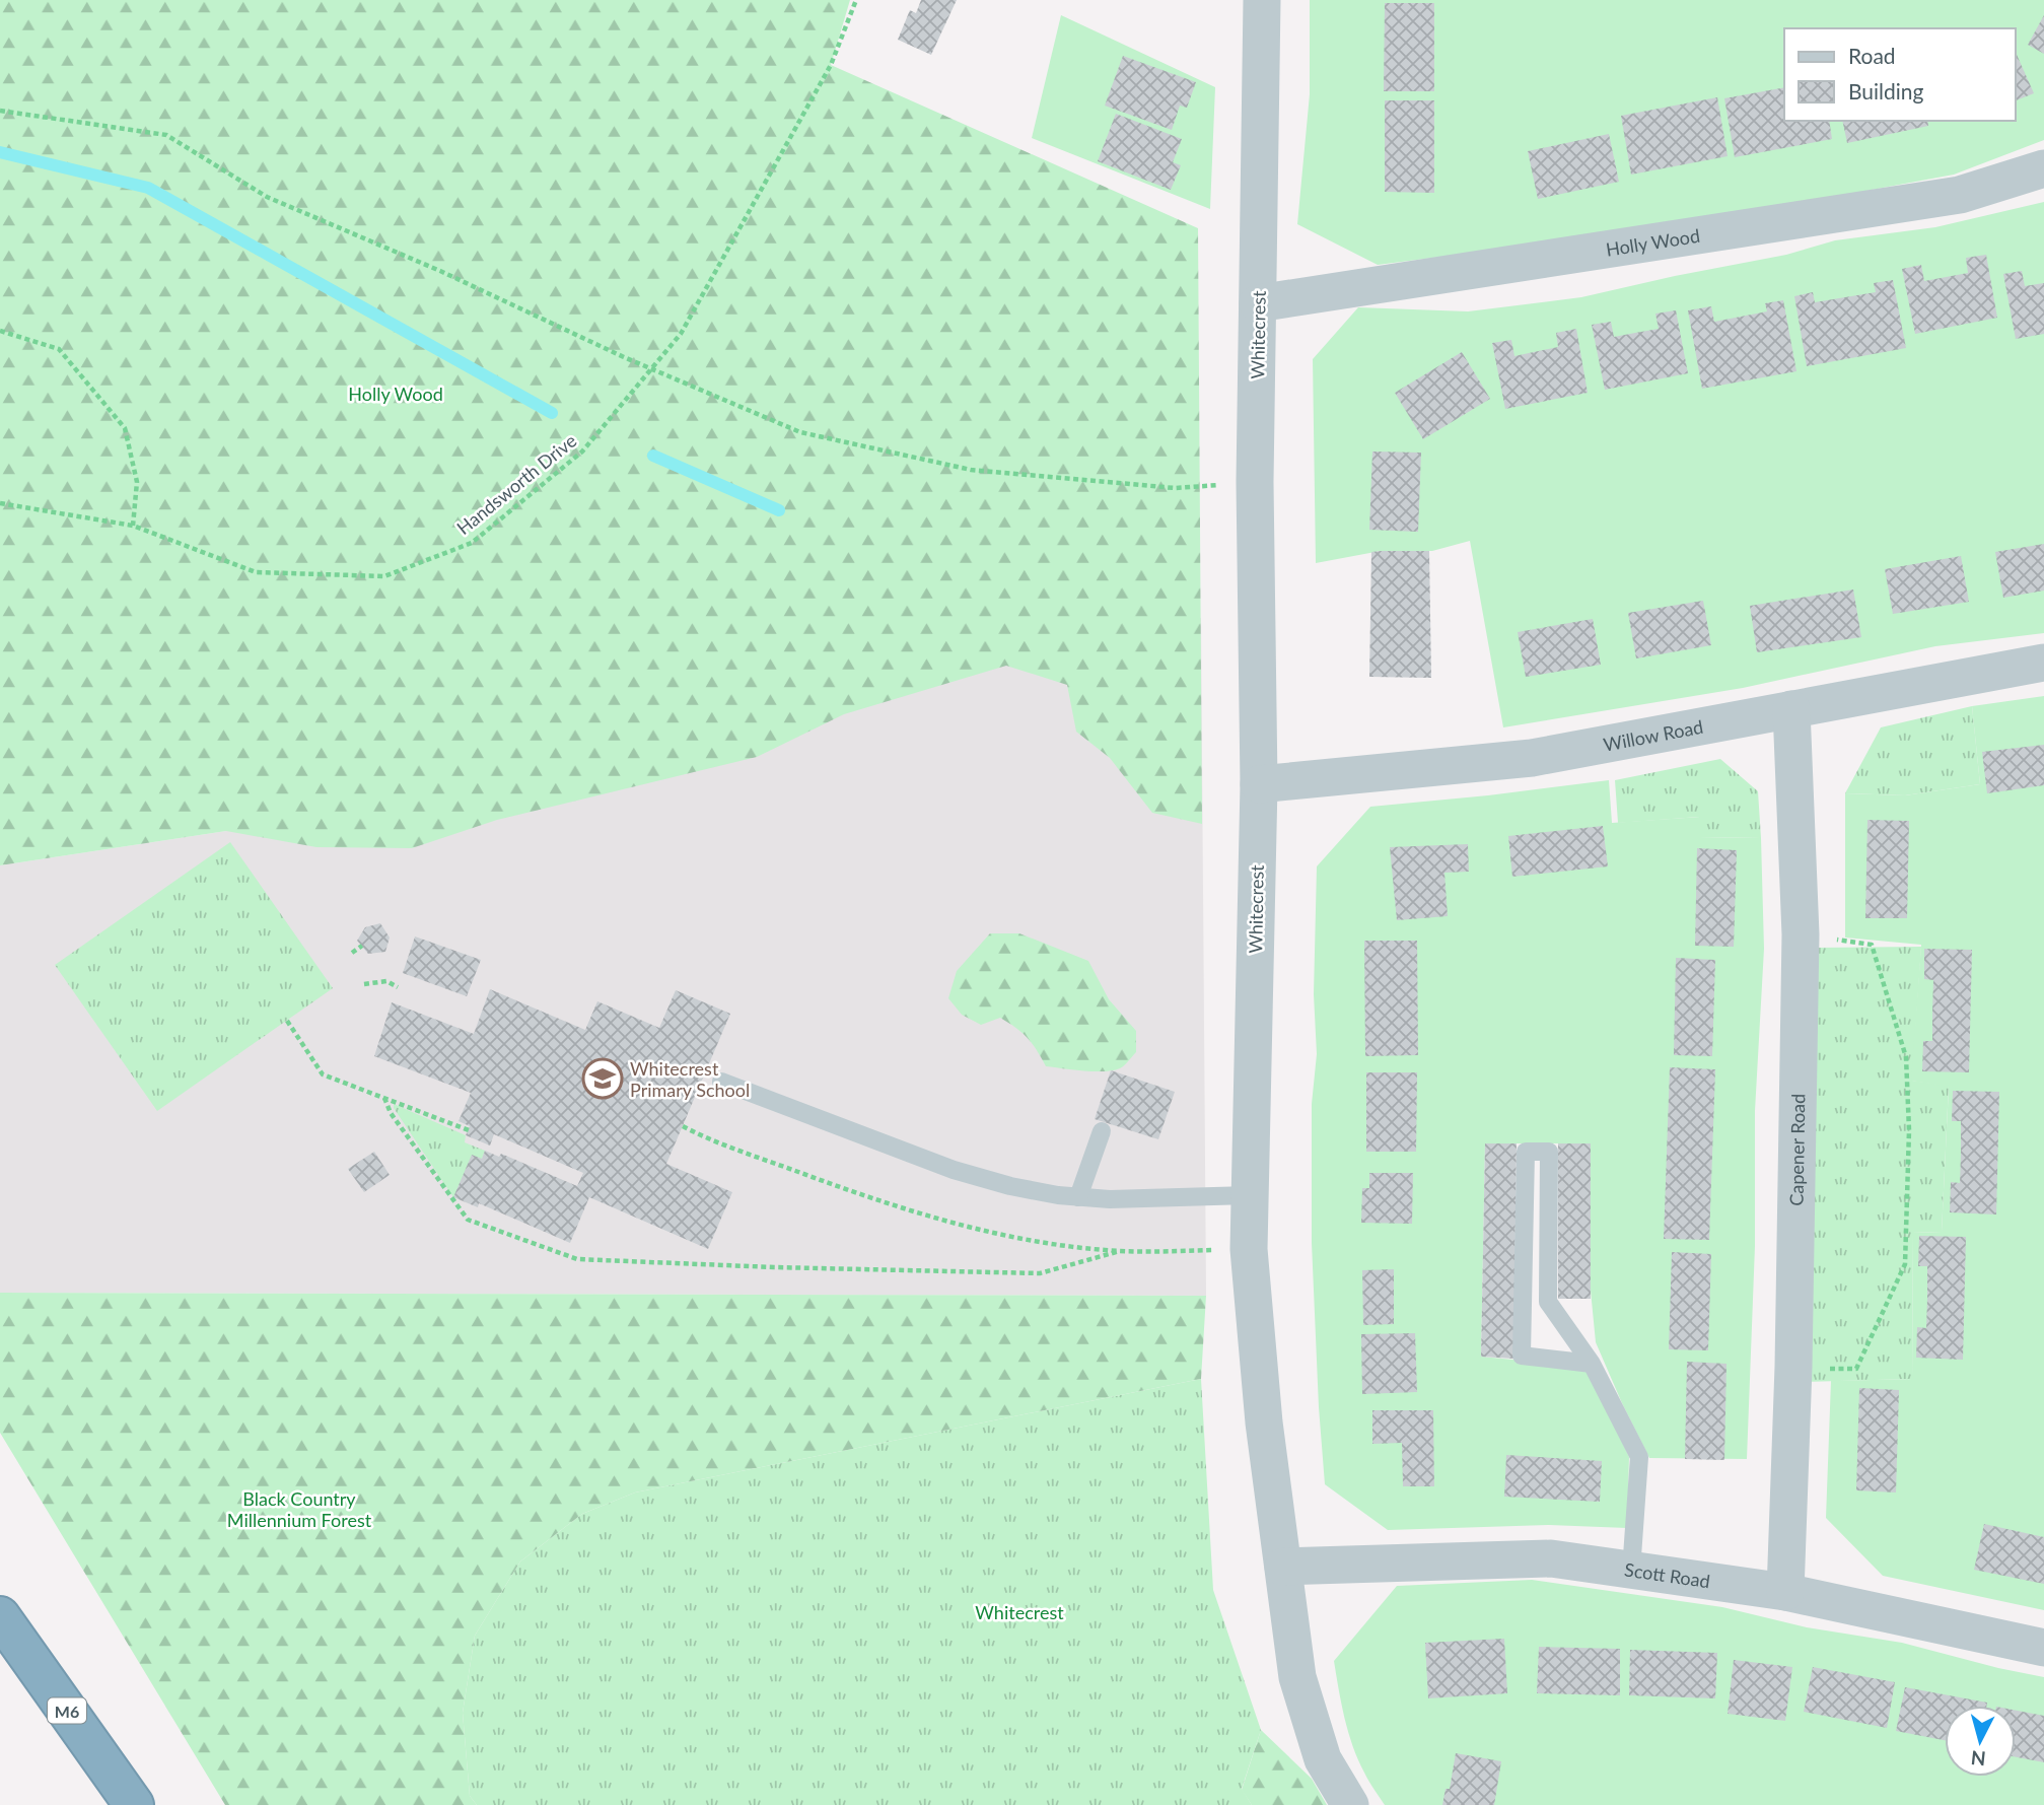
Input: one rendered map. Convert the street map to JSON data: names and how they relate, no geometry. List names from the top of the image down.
{
  "streets": {
    "highway": ["M6"],
    "street": [
      "Holly Wood",
      "Whitecrest",
      "Willow Road",
      "Capener Road",
      "Scott Road"
    ],
    "path": ["Handsworth Drive"]
  },
  "crossings": [
    ["Holly Wood", "Whitecrest"],
    ["Whitecrest", "Willow Road"],
    ["Whitecrest", "Scott Road"],
    ["Willow Road", "Capener Road"],
    ["Capener Road", "Scott Road"]
  ],
  "parks": ["Holly Wood", "Black Country Millennium Forest", "Whitecrest"],
  "places": {
    "school or university": ["Whitecrest Primary School"]
  },
  "legend": ["Road", "Building"],
  "north": "bottom"
}
